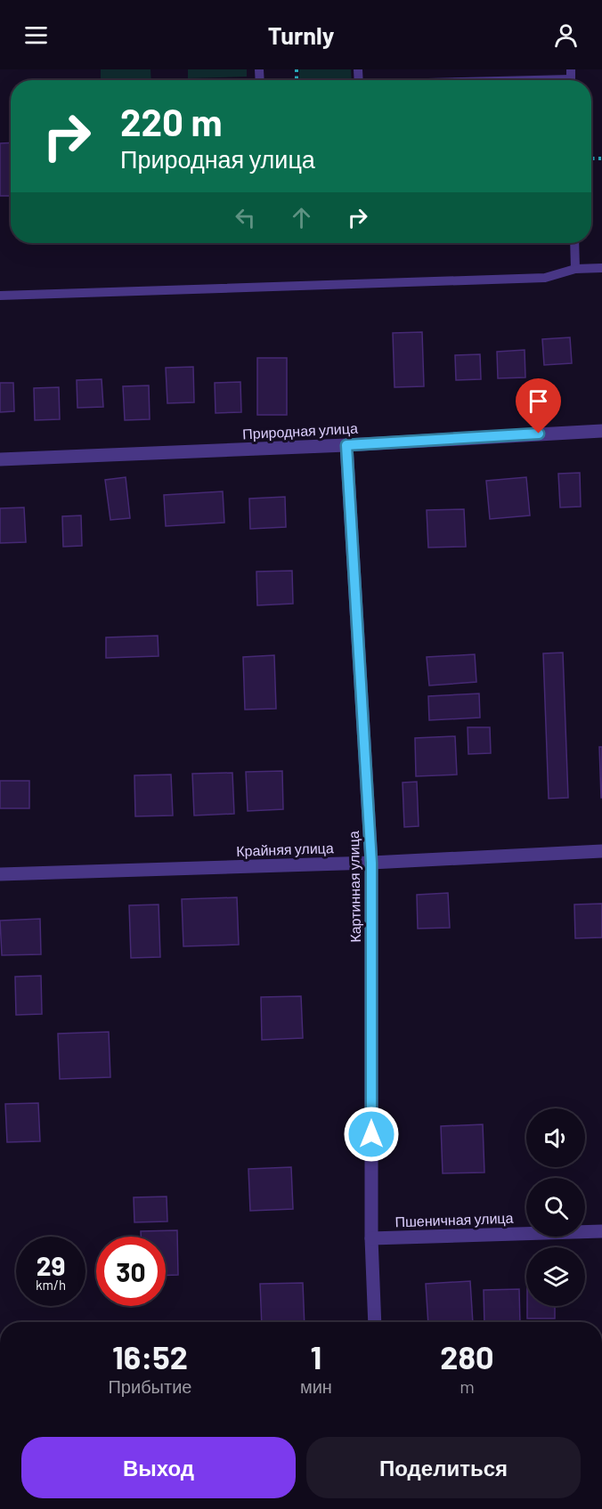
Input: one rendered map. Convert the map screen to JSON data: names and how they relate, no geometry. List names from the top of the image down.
{
  "streets": {
    "street": [
      "Природная улица",
      "Крайняя улица",
      "Картинная улица",
      "Пшеничная улица"
    ]
  },
  "crossings": [
    ["Природная улица", "Картинная улица"],
    ["Крайняя улица", "Картинная улица"],
    ["Картинная улица", "Пшеничная улица"]
  ],
  "page": {
    "header": "Turnly",
    "turn": ["220 m", "Природная улица"],
    "speed": "29 km/h",
    "limit": "30",
    "eta": [
      "16:52",
      "Прибытие",
      "1",
      "мин",
      "280",
      "m"
    ],
    "buttons": ["Выход", "Поделиться"]
  }
}
